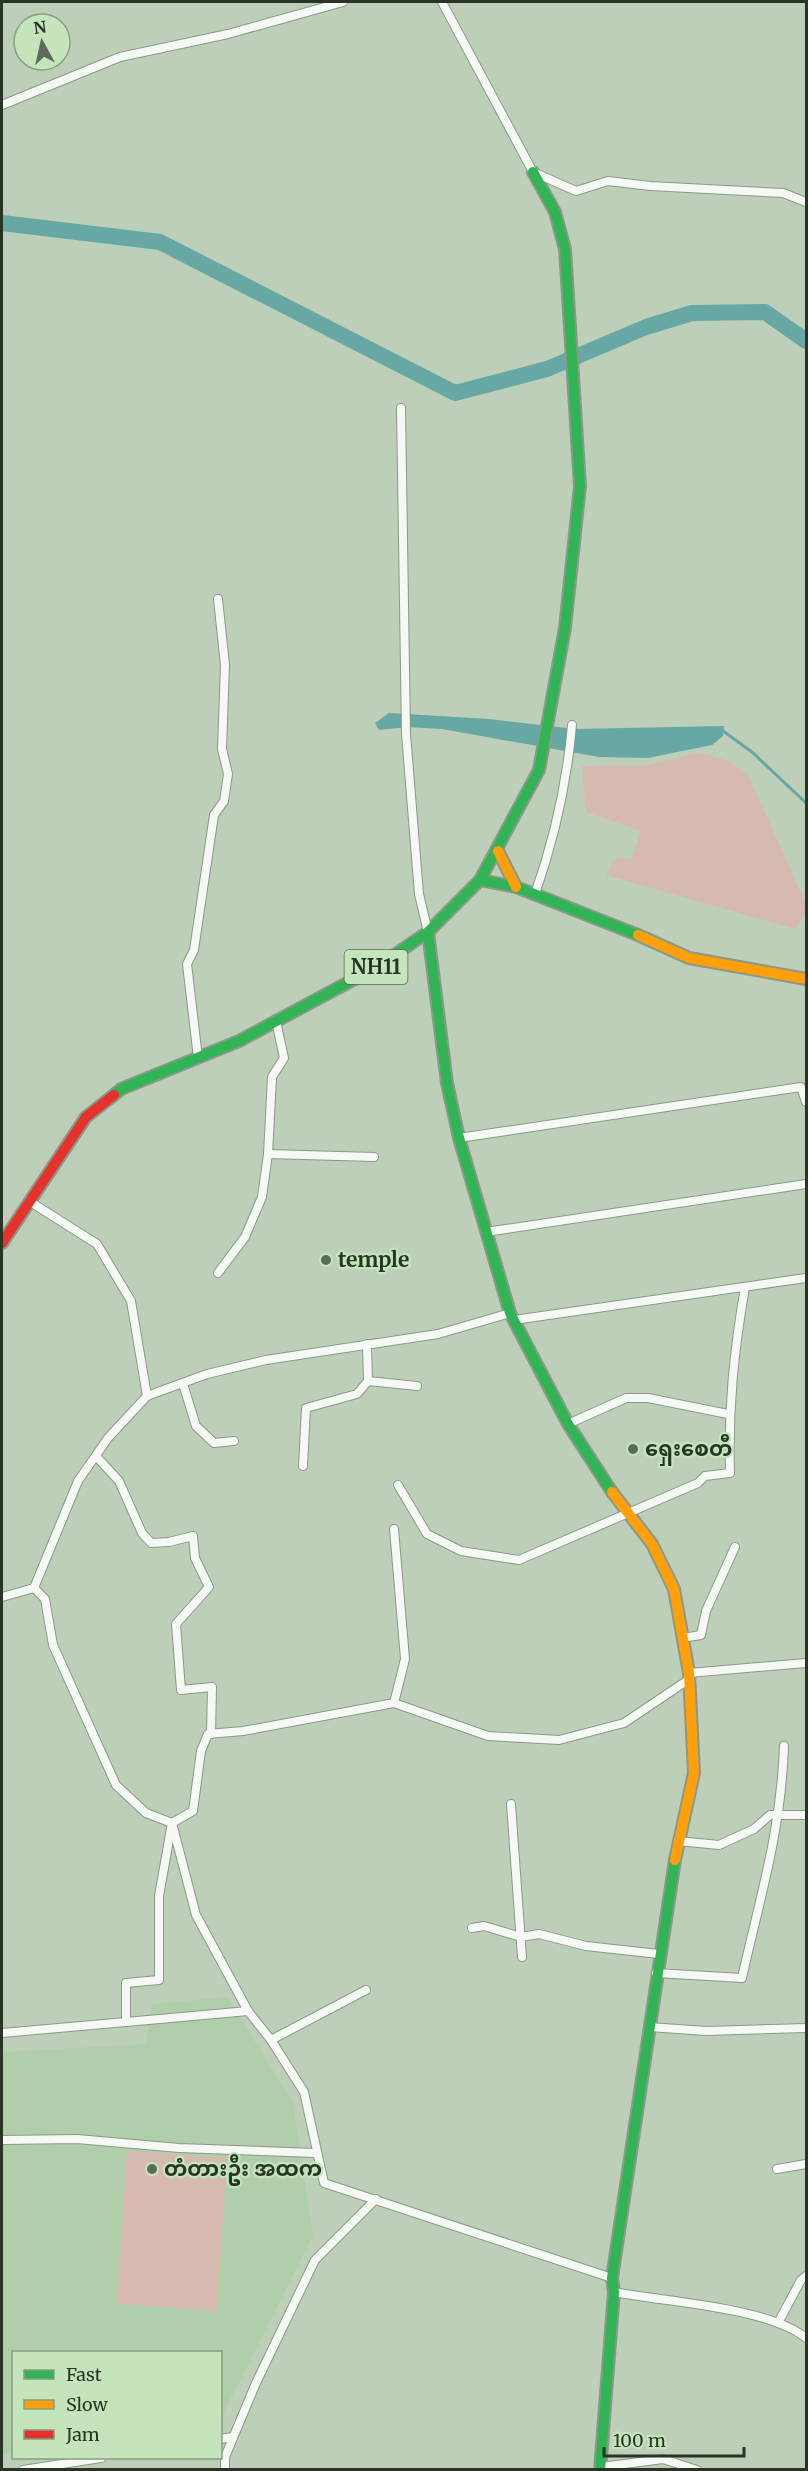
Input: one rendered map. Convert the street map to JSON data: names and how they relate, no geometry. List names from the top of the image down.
{
  "streets": {
    "main road": ["NH11"]
  },
  "places": ["temple", "ရှေးစေတီ", "တံတားဦး အထက"],
  "legend": ["Fast", "Slow", "Jam"],
  "scale_bar": "100 m",
  "north": "top"
}
